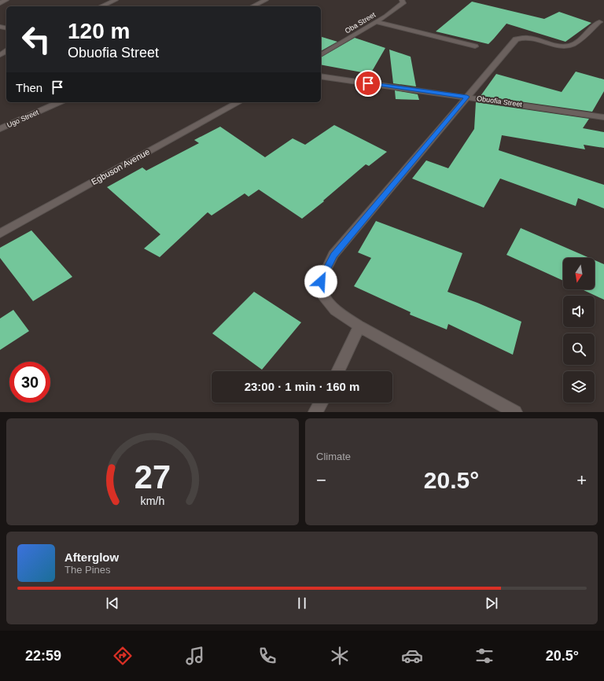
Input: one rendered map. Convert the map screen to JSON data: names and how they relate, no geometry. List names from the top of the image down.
{
  "streets": {
    "street": [
      "Oba Street",
      "Obuofia Street",
      "Ugo Street",
      "Egbuson Avenue"
    ]
  },
  "north": "bottom",
  "page": {
    "turn": ["120 m", "Obuofia Street"],
    "then": "Then",
    "limit": "30",
    "trip": "23:00 · 1 min · 160 m",
    "tile": "Climate",
    "heat": ["−", "20.5°", "+"],
    "song": ["Afterglow", "The Pines"],
    "tabs": ["22:59", "20.5°"],
    "gauge": ["27", "km/h"]
  }
}
